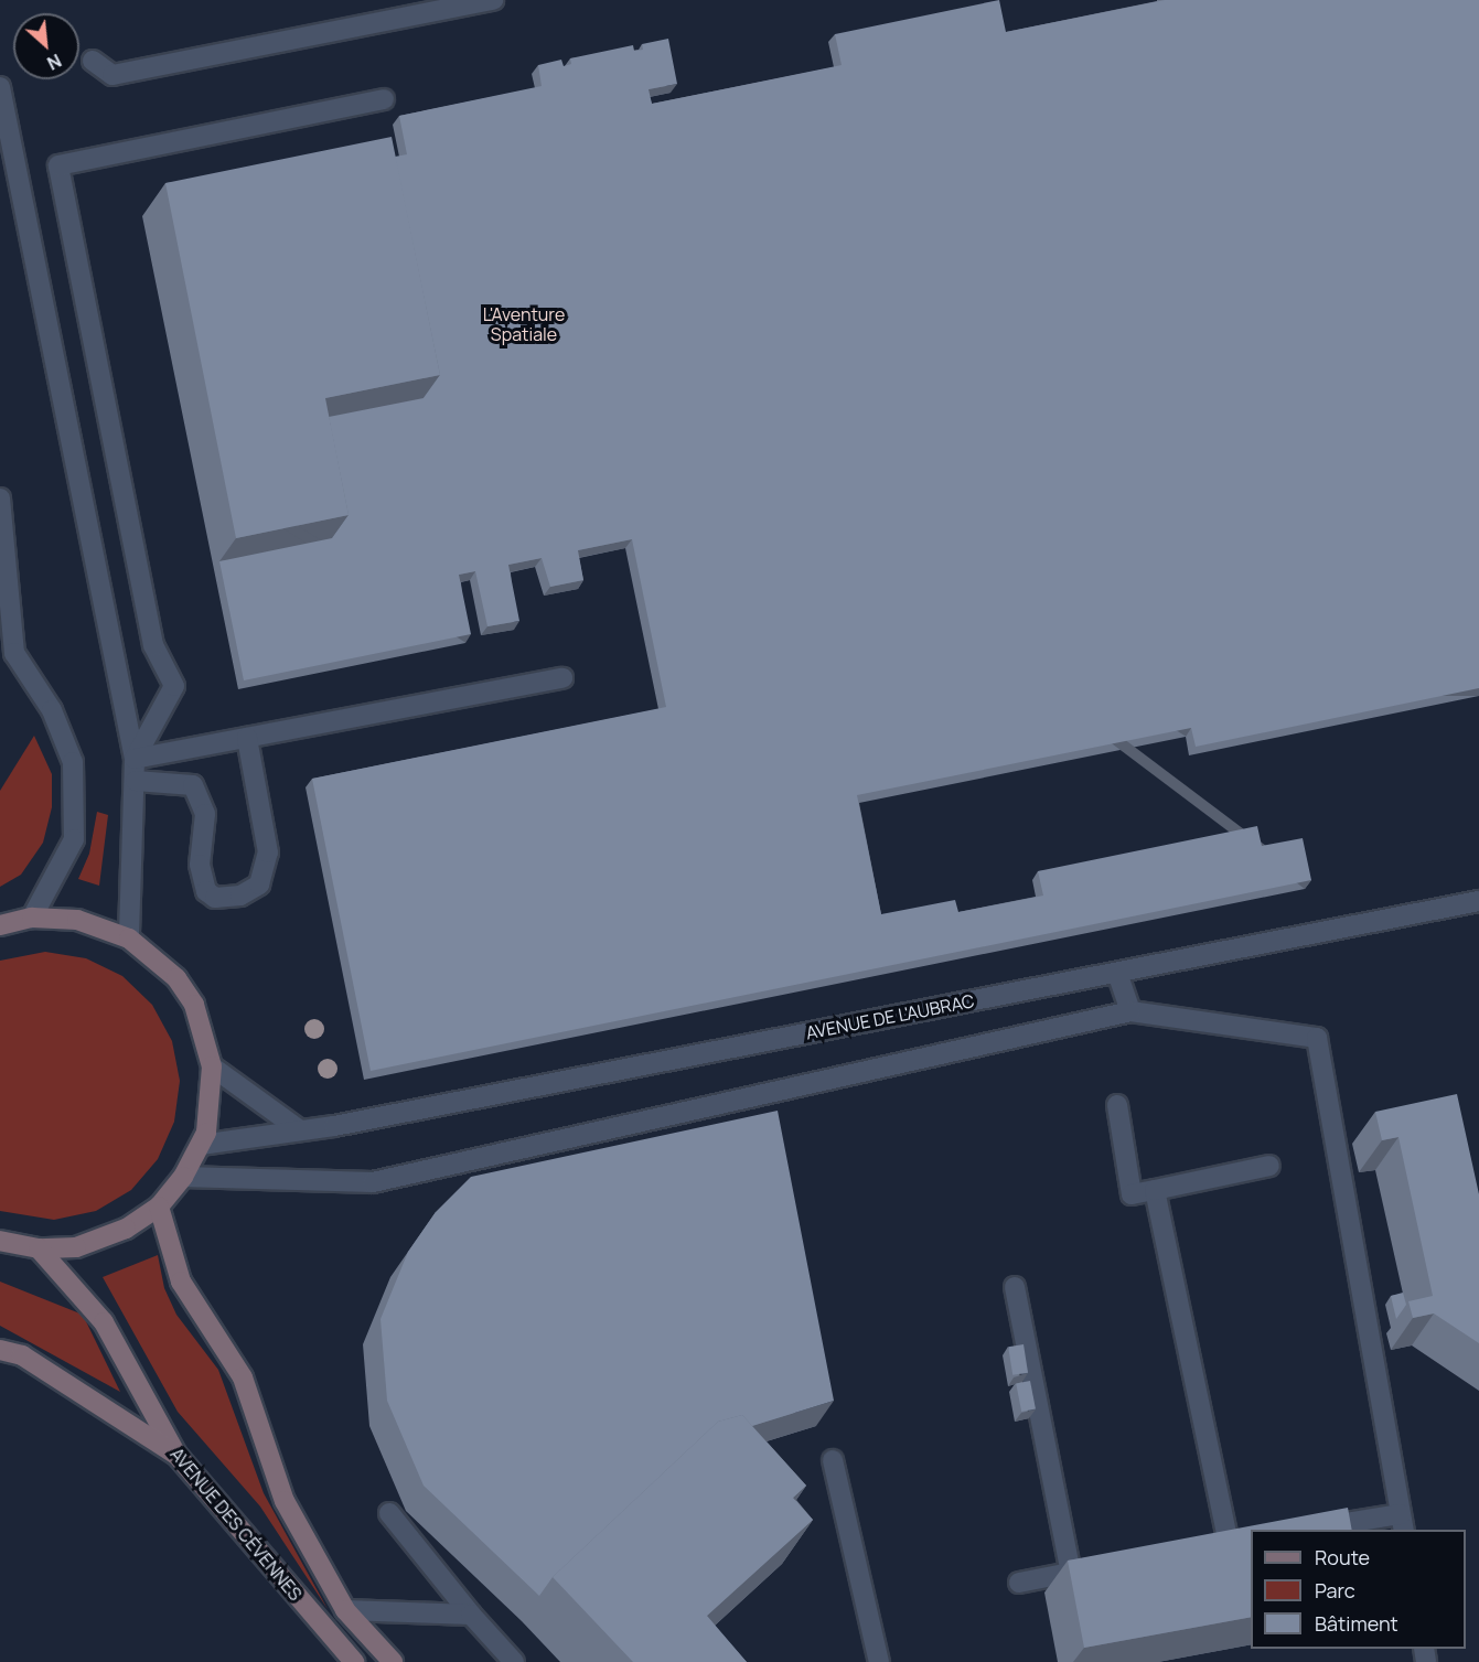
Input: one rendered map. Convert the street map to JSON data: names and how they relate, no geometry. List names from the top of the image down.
{
  "streets": {
    "street": ["AVENUE DE L'AUBRAC", "AVENUE DES CÉVENNES"]
  },
  "parks": ["L'Aventure Spatiale"],
  "legend": ["Route", "Parc", "Bâtiment"],
  "north": "bottom right"
}
